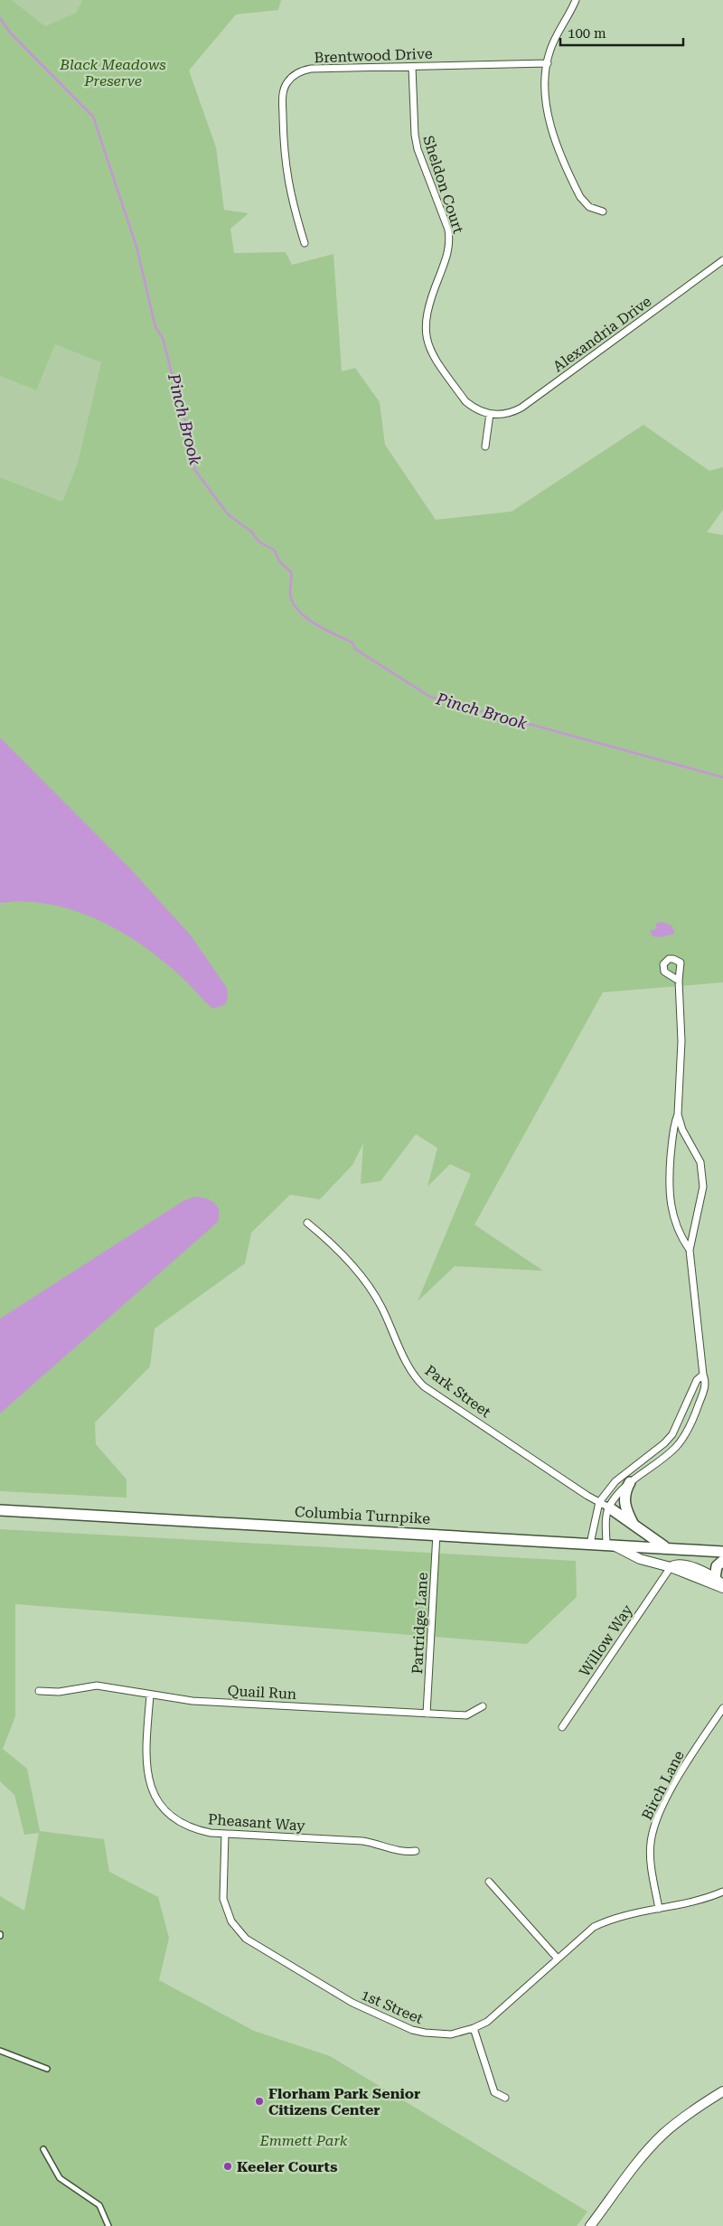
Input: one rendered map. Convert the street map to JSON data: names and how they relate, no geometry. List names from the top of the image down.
{
  "streets": {
    "main road": ["Columbia Turnpike"],
    "street": [
      "Brentwood Drive",
      "Sheldon Court",
      "Alexandria Drive",
      "Park Street",
      "Partridge Lane",
      "Willow Way",
      "Quail Run",
      "Birch Lane",
      "Pheasant Way",
      "1st Street"
    ]
  },
  "crossings": [
    ["Brentwood Drive", "Sheldon Court"],
    ["Sheldon Court", "Alexandria Drive"],
    ["Columbia Turnpike", "Partridge Lane"],
    ["Partridge Lane", "Quail Run"],
    ["Quail Run", "Pheasant Way"],
    ["Birch Lane", "1st Street"],
    ["Pheasant Way", "1st Street"]
  ],
  "water": ["Pinch Brook"],
  "parks": ["Black Meadows Preserve", "Emmett Park"],
  "places": ["Florham Park Senior Citizens Center", "Keeler Courts"],
  "scale_bar": "100 m"
}
